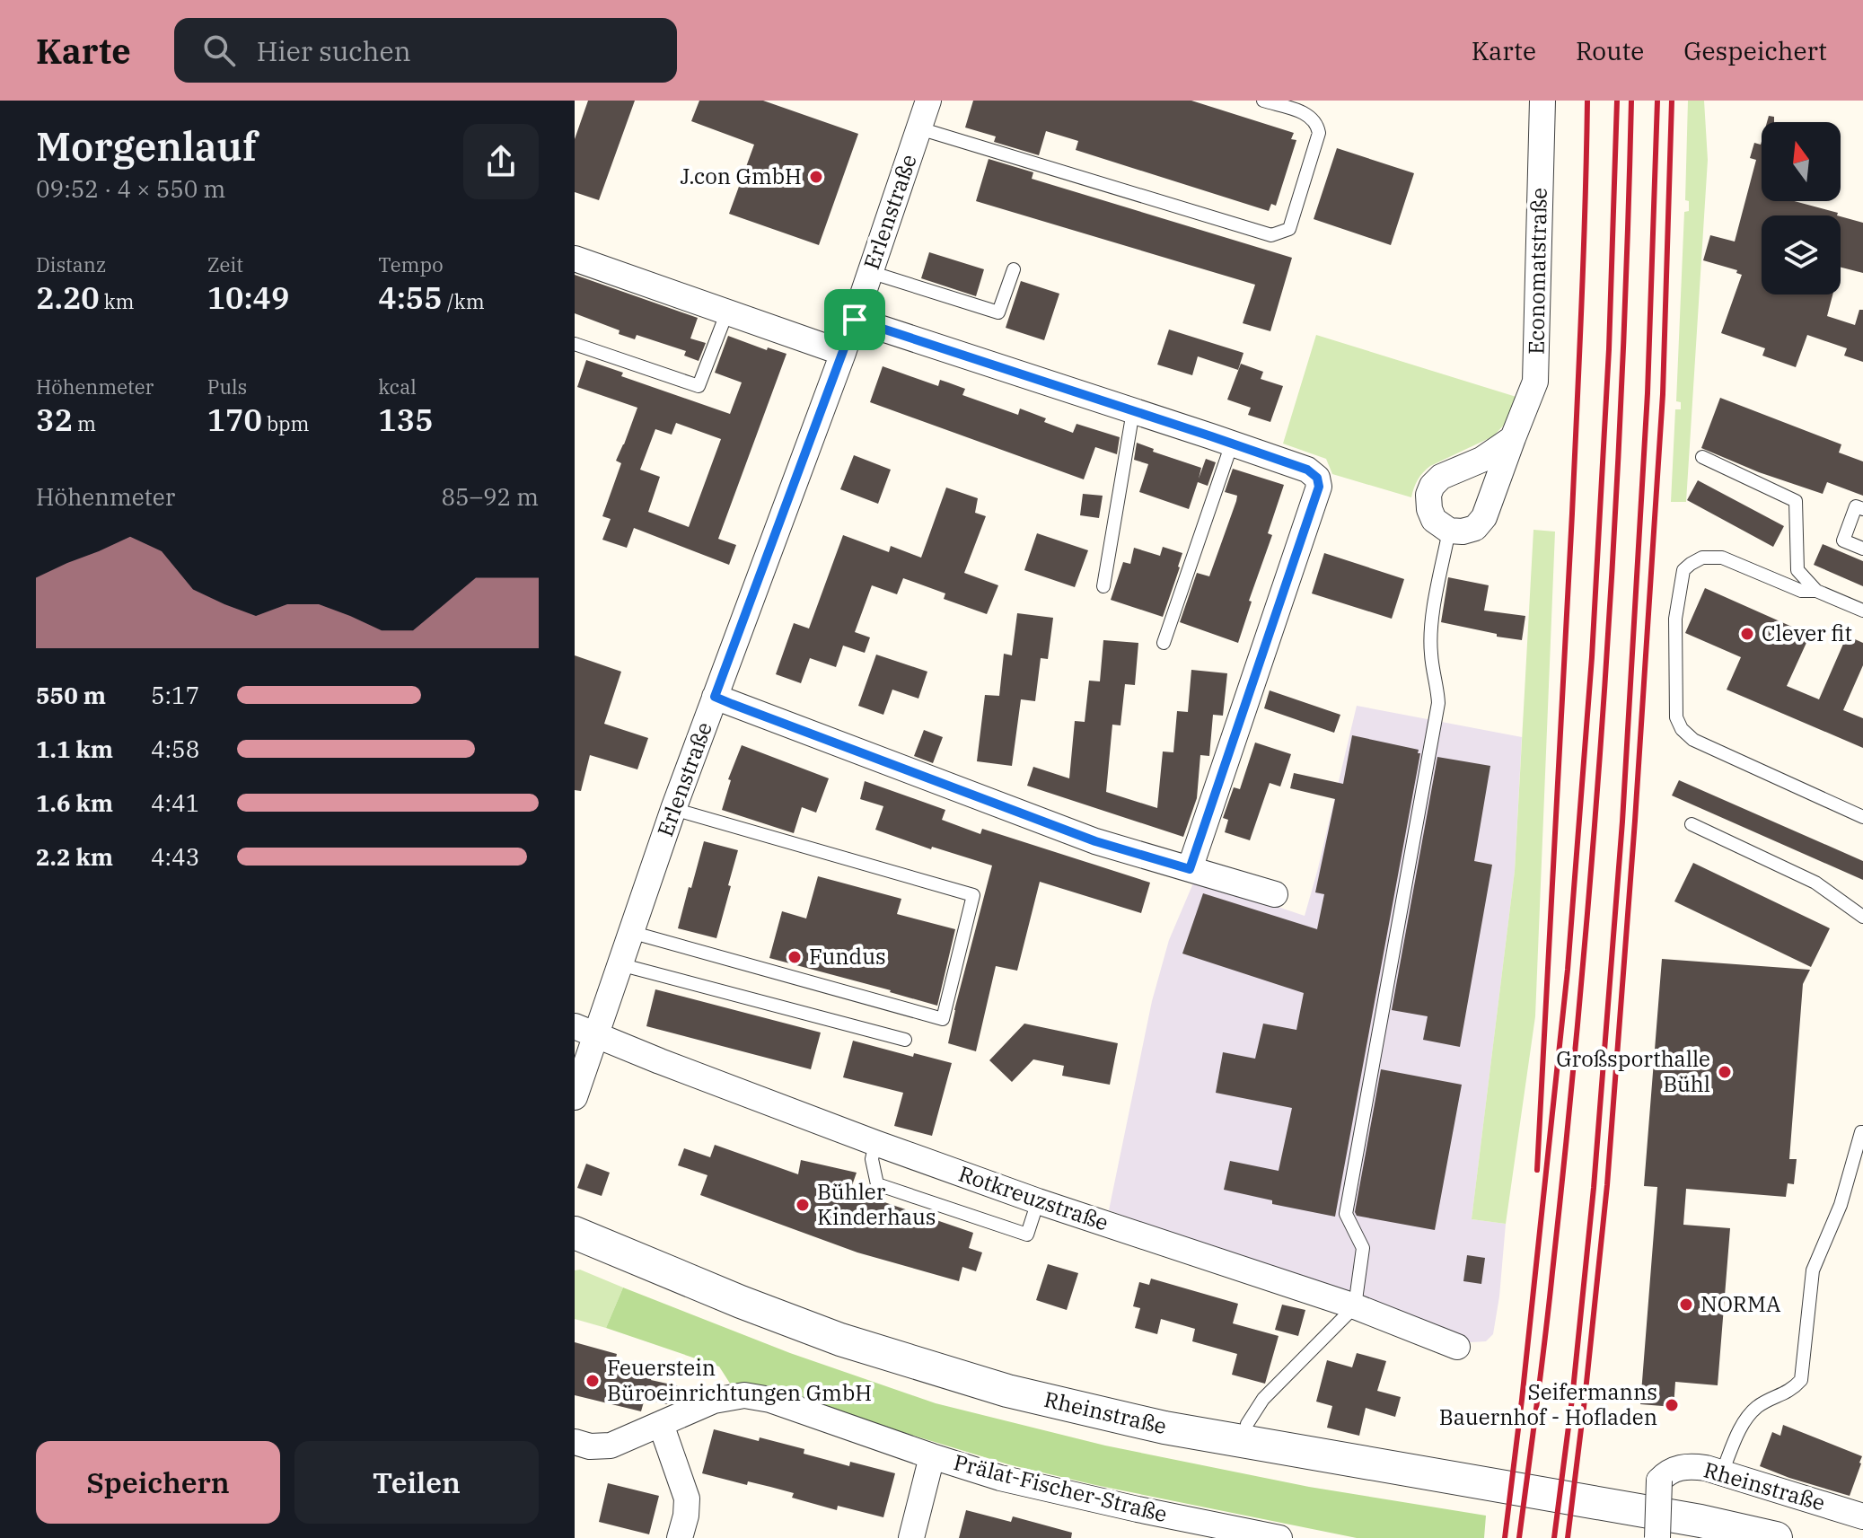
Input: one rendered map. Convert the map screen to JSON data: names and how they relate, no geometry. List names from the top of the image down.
{
  "streets": {
    "street": [
      "Erlenstraße",
      "Economatstraße",
      "Rotkreuzstraße",
      "Rheinstraße",
      "Prälat-Fischer-Straße"
    ]
  },
  "crossings": [
    ["Erlenstraße", "Rotkreuzstraße"]
  ],
  "places": [
    "J.con GmbH",
    "Clever fit",
    "Fundus",
    "Großsporthalle Bühl",
    "Bühler Kinderhaus",
    "NORMA",
    "Feuerstein Büroeinrichtungen GmbH",
    "Seifermanns Bauernhof - Hofladen"
  ],
  "north": "top",
  "page": {
    "header": "Karte",
    "search": "Hier suchen",
    "nav": ["Karte", "Route", "Gespeichert"],
    "heading": ["Morgenlauf", "09:52 · 4 × 550 m"],
    "stats": [
      ["Distanz", "2.20 km"],
      ["Zeit", "10:49"],
      ["Tempo", "4:55 /km"],
      ["Höhenmeter", "32 m"],
      ["Puls", "170 bpm"],
      ["kcal", "135"]
    ],
    "chart": ["Höhenmeter", "85–92 m"],
    "list": [
      {
        "name": "550 m",
        "note": "5:17"
      },
      {
        "name": "1.1 km",
        "note": "4:58"
      },
      {
        "name": "1.6 km",
        "note": "4:41"
      },
      {
        "name": "2.2 km",
        "note": "4:43"
      }
    ],
    "buttons": ["Speichern", "Teilen"]
  }
}
